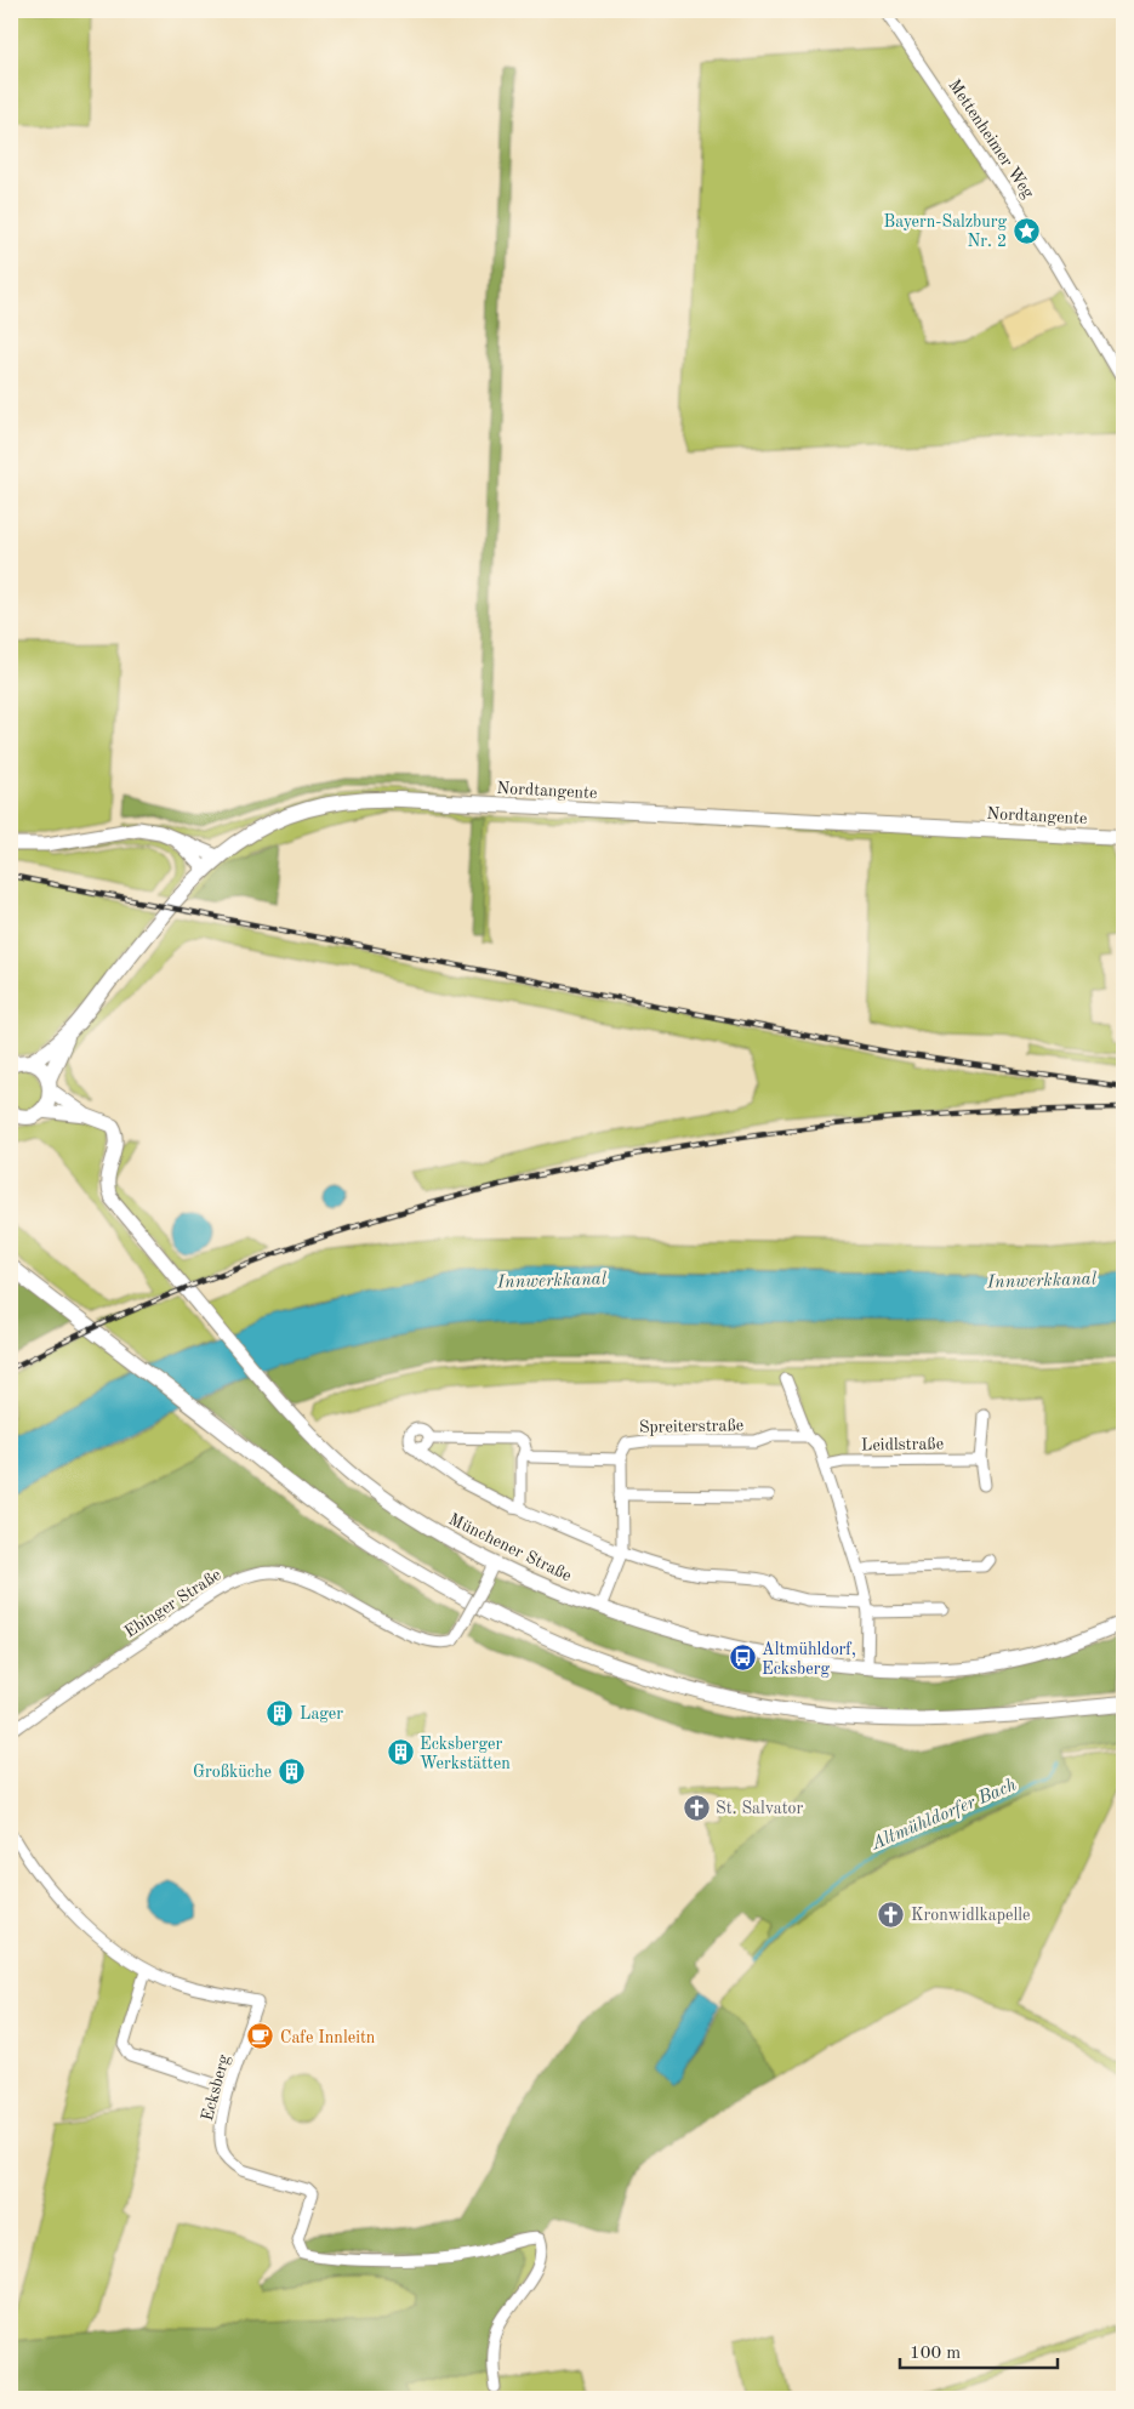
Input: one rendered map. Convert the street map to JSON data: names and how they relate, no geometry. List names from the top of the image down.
{
  "streets": {
    "main road": ["Nordtangente"],
    "street": [
      "Mettenheimer Weg",
      "Spreiterstraße",
      "Leidlstraße",
      "Münchener Straße",
      "Ebinger Straße",
      "Ecksberg"
    ]
  },
  "crossings": [
    ["Nordtangente", "Münchener Straße"],
    ["Münchener Straße", "Ebinger Straße"]
  ],
  "water": ["Innwerkkanal", "Altmühldorfer Bach"],
  "places": {
    "place": ["Bayern-Salzburg Nr. 2"],
    "bus stop": ["Altmühldorf, Ecksberg"],
    "building": ["Lager", "Ecksberger Werkstätten", "Großküche"],
    "church": ["St. Salvator", "Kronwidlkapelle"],
    "cafe": ["Cafe Innleitn"]
  },
  "scale_bar": "100 m"
}
